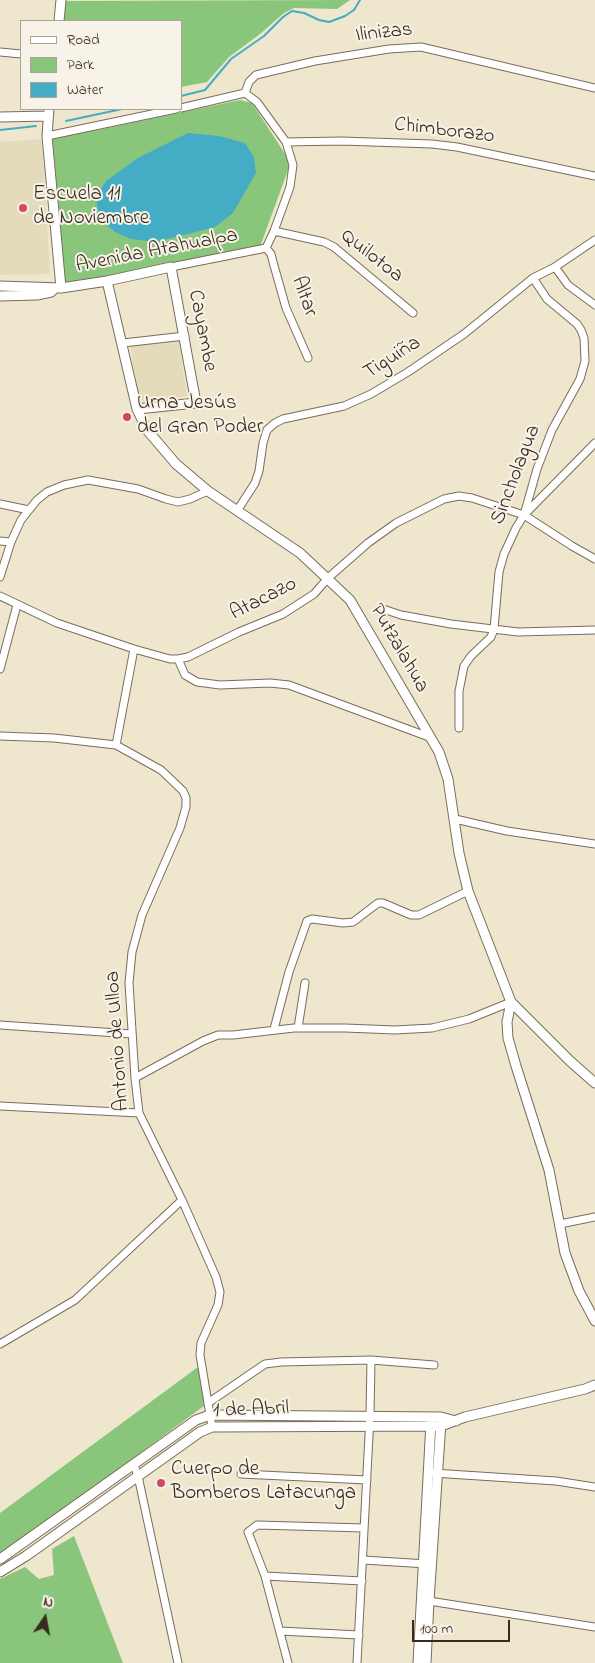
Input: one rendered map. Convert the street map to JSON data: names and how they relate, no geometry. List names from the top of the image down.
{
  "streets": {
    "street": [
      "Ilinizas",
      "Chimborazo",
      "Avenida Atahualpa",
      "Quilotoa",
      "Altar",
      "Cayambe",
      "Tiguiña",
      "Sincholagua",
      "Atacazo",
      "Putzalahua",
      "Antonio de Ulloa",
      "1 de Abril"
    ]
  },
  "crossings": [
    ["Avenida Atahualpa", "Altar"],
    ["Avenida Atahualpa", "Cayambe"],
    ["Avenida Atahualpa", "Putzalahua"],
    ["Cayambe", "Putzalahua"],
    ["Tiguiña", "Sincholagua"],
    ["Tiguiña", "Putzalahua"],
    ["Sincholagua", "Atacazo"],
    ["Atacazo", "Putzalahua"],
    ["Antonio de Ulloa", "1 de Abril"]
  ],
  "places": ["Escuela 11 de Noviembre", "Urna Jesús del Gran Poder", "Cuerpo de Bomberos Latacunga"],
  "legend": ["Road", "Park", "Water"],
  "scale_bar": "100 m",
  "north": "top"
}
